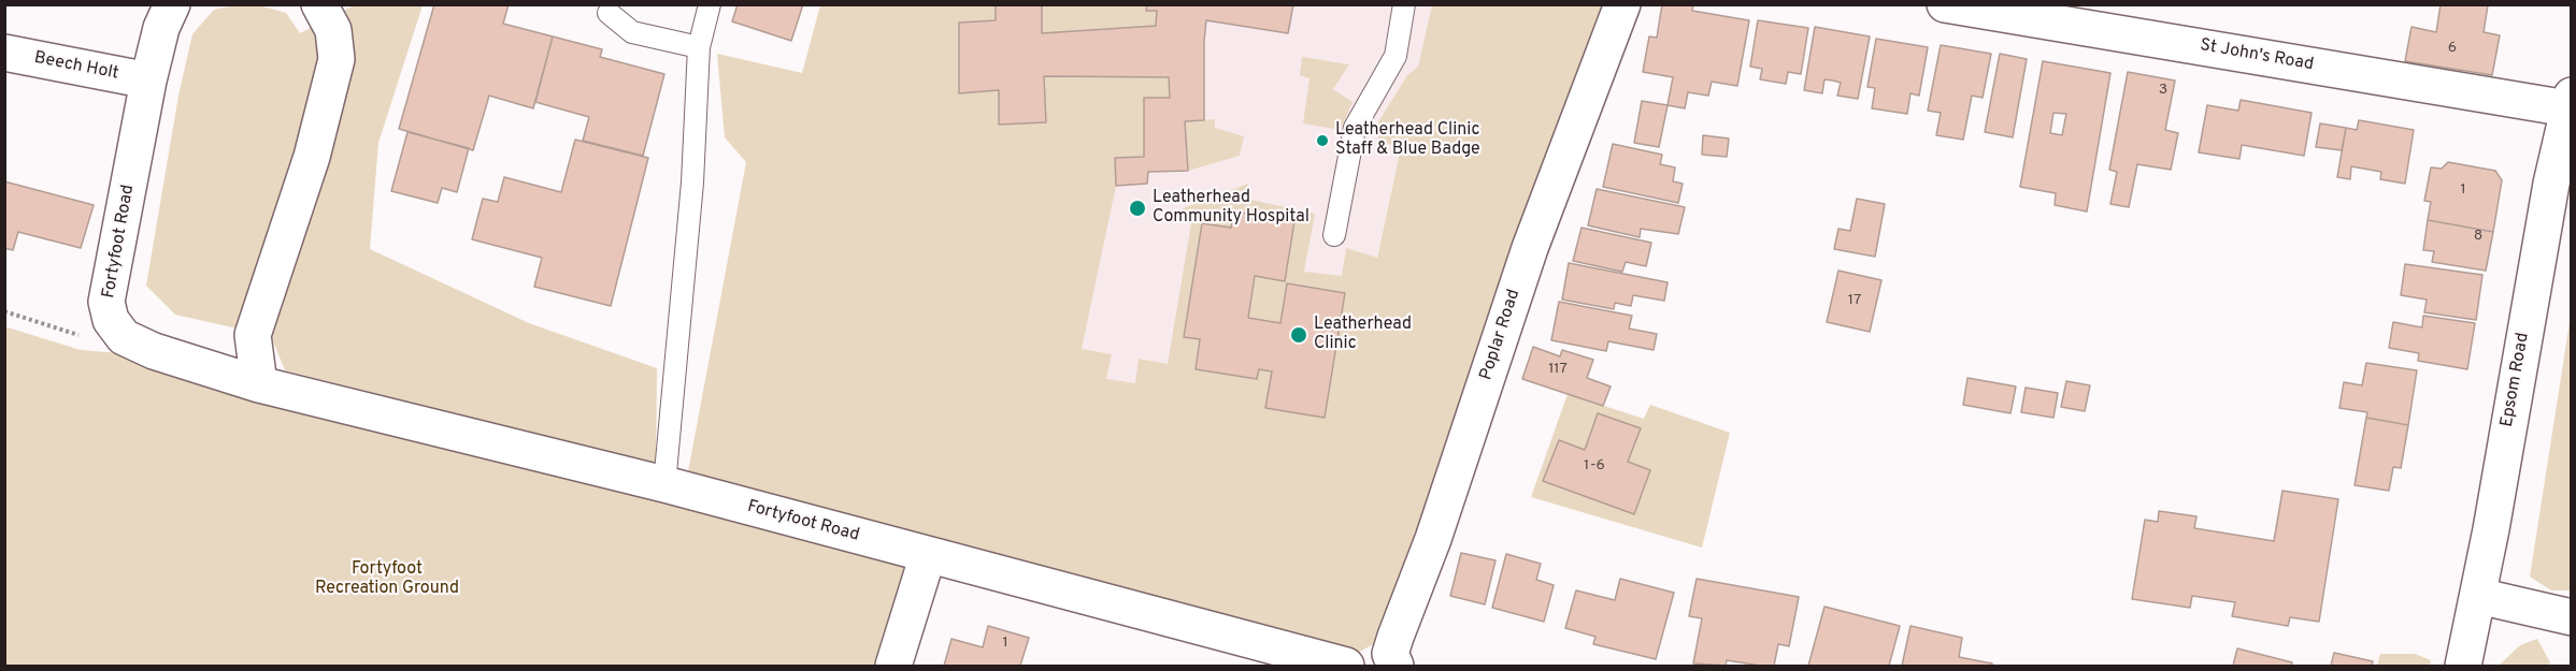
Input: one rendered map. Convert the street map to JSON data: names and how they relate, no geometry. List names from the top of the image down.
{
  "streets": {
    "street": [
      "St John's Road",
      "Beech Holt",
      "Fortyfoot Road",
      "Poplar Road",
      "Epsom Road"
    ]
  },
  "crossings": [
    ["St John's Road", "Epsom Road"],
    ["Beech Holt", "Fortyfoot Road"]
  ],
  "parks": ["Fortyfoot Recreation Ground"],
  "places": ["Leatherhead Clinic Staff & Blue Badge", "Leatherhead Community Hospital", "Leatherhead Clinic"],
  "house_numbers": [
    "6",
    "3",
    "1",
    "8",
    "17",
    "117",
    "1-6",
    "1"
  ]
}
